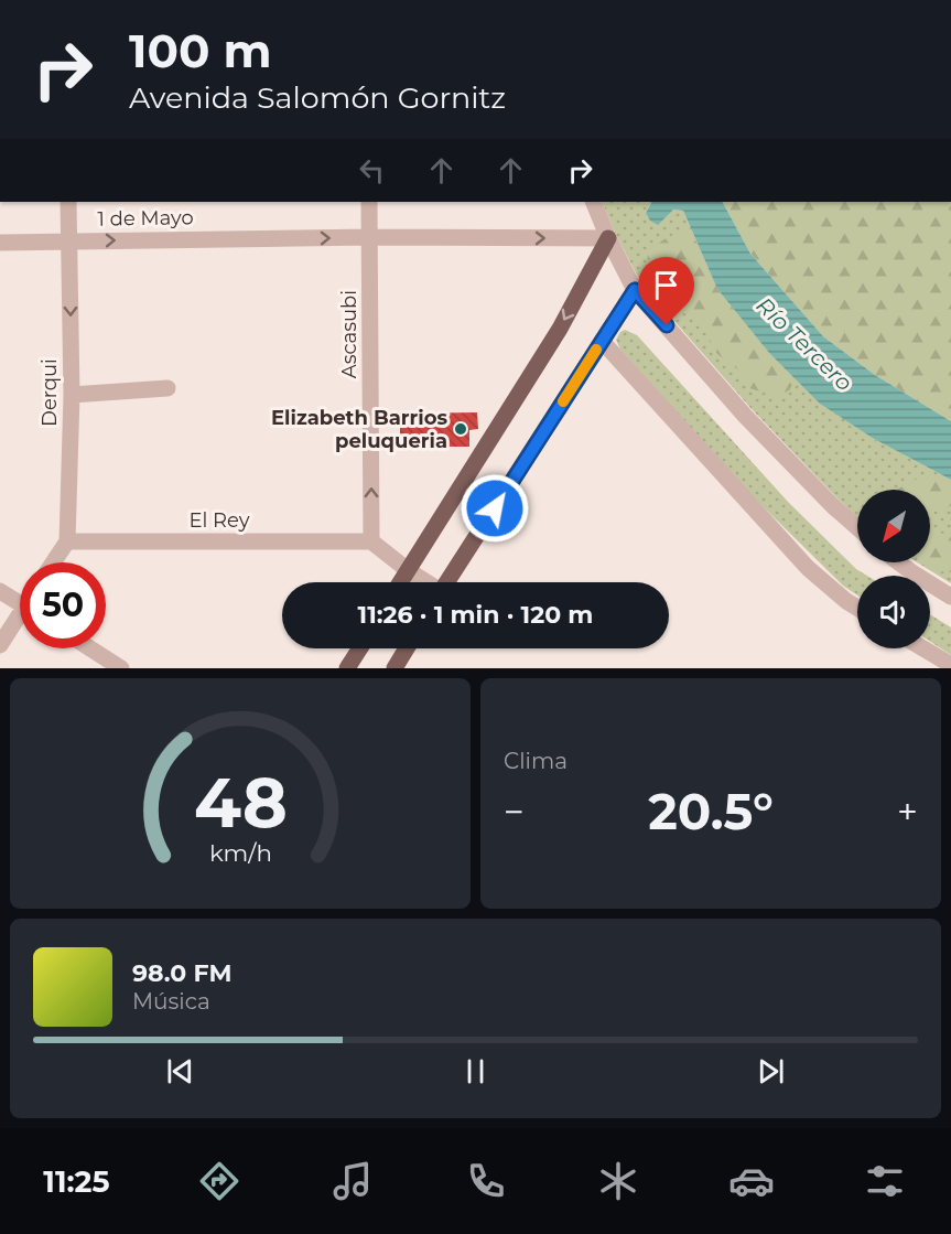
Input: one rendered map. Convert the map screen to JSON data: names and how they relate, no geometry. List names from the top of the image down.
{
  "streets": {
    "street": [
      "1 de Mayo",
      "Ascasubi",
      "Derqui",
      "El Rey"
    ]
  },
  "crossings": [
    ["1 de Mayo", "Ascasubi"],
    ["1 de Mayo", "Derqui"],
    ["Ascasubi", "El Rey"],
    ["Derqui", "El Rey"]
  ],
  "one_way": ["1 de Mayo", "Ascasubi", "Derqui"],
  "water": ["Río Tercero"],
  "places": ["Elizabeth Barrios peluqueria"],
  "north": "bottom left",
  "page": {
    "turn": ["100 m", "Avenida Salomón Gornitz"],
    "limit": "50",
    "trip": "11:26 · 1 min · 120 m",
    "tile": "Clima",
    "heat": ["−", "20.5°", "+"],
    "song": ["98.0 FM", "Música"],
    "tabs": "11:25",
    "gauge": ["48", "km/h"]
  }
}
